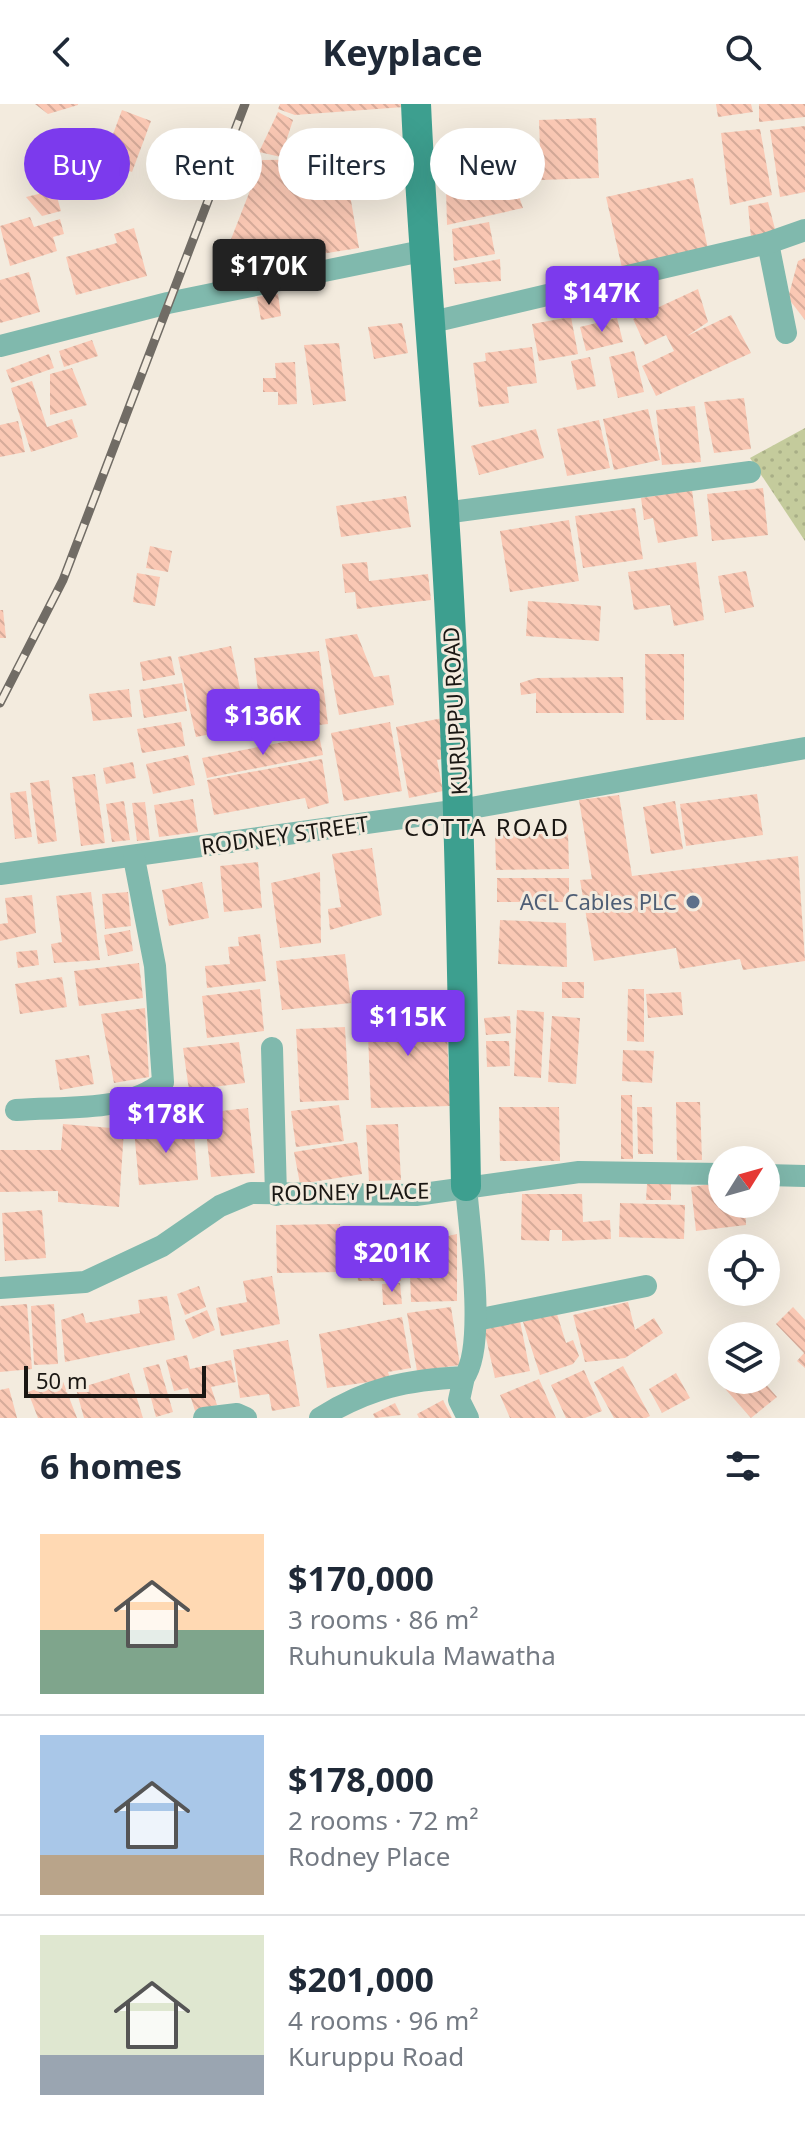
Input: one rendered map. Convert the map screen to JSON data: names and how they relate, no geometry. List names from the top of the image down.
{
  "streets": {
    "street": ["KURUPPU ROAD", "RODNEY STREET", "RODNEY PLACE"]
  },
  "crossings": [
    ["KURUPPU ROAD", "RODNEY STREET"],
    ["KURUPPU ROAD", "RODNEY PLACE"]
  ],
  "districts": ["COTTA ROAD"],
  "places": ["ACL Cables PLC"],
  "scale_bar": "50 m",
  "north": "top right",
  "page": {
    "header": "Keyplace",
    "chip": [
      "Buy",
      "Rent",
      "Filters",
      "New"
    ],
    "price": [
      "$170K",
      "$147K",
      "$136K",
      "$115K",
      "$178K",
      "$201K"
    ],
    "scale": "50 m",
    "heading": "6 homes",
    "list": [
      {
        "name": "$170,000",
        "note": "3 rooms · 86 m² · Ruhunukula Mawatha"
      },
      {
        "name": "$178,000",
        "note": "2 rooms · 72 m² · Rodney Place"
      },
      {
        "name": "$201,000",
        "note": "4 rooms · 96 m² · Kuruppu Road"
      }
    ]
  }
}
